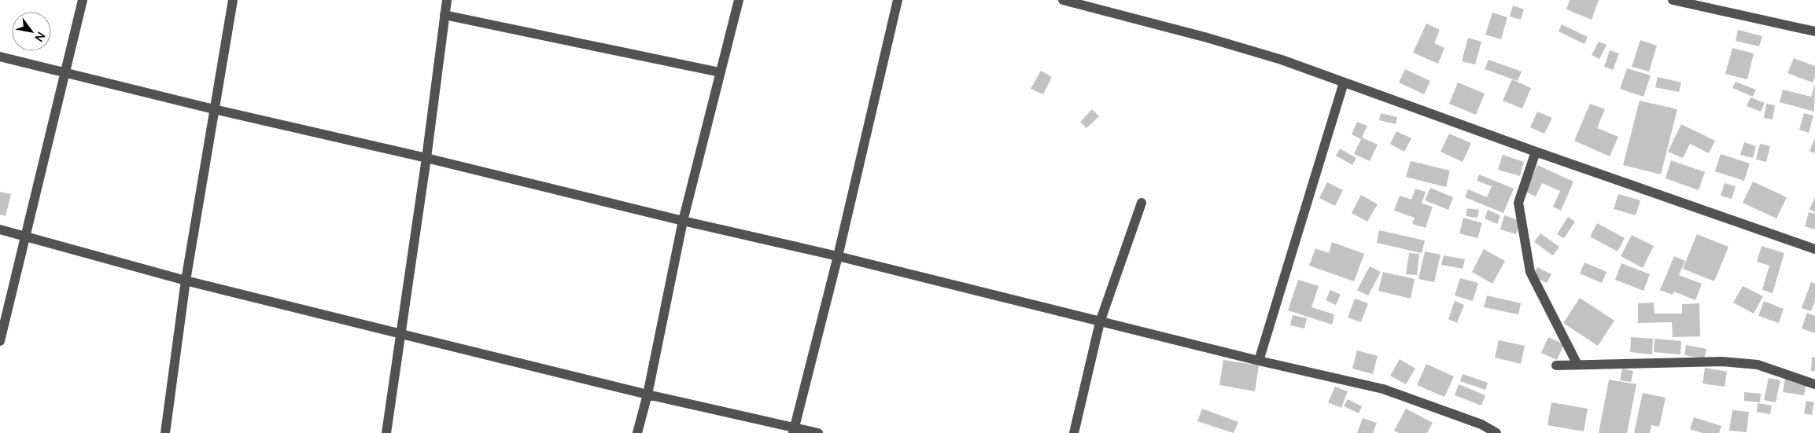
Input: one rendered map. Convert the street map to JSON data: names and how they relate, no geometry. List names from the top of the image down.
{
  "north": "bottom right"
}
